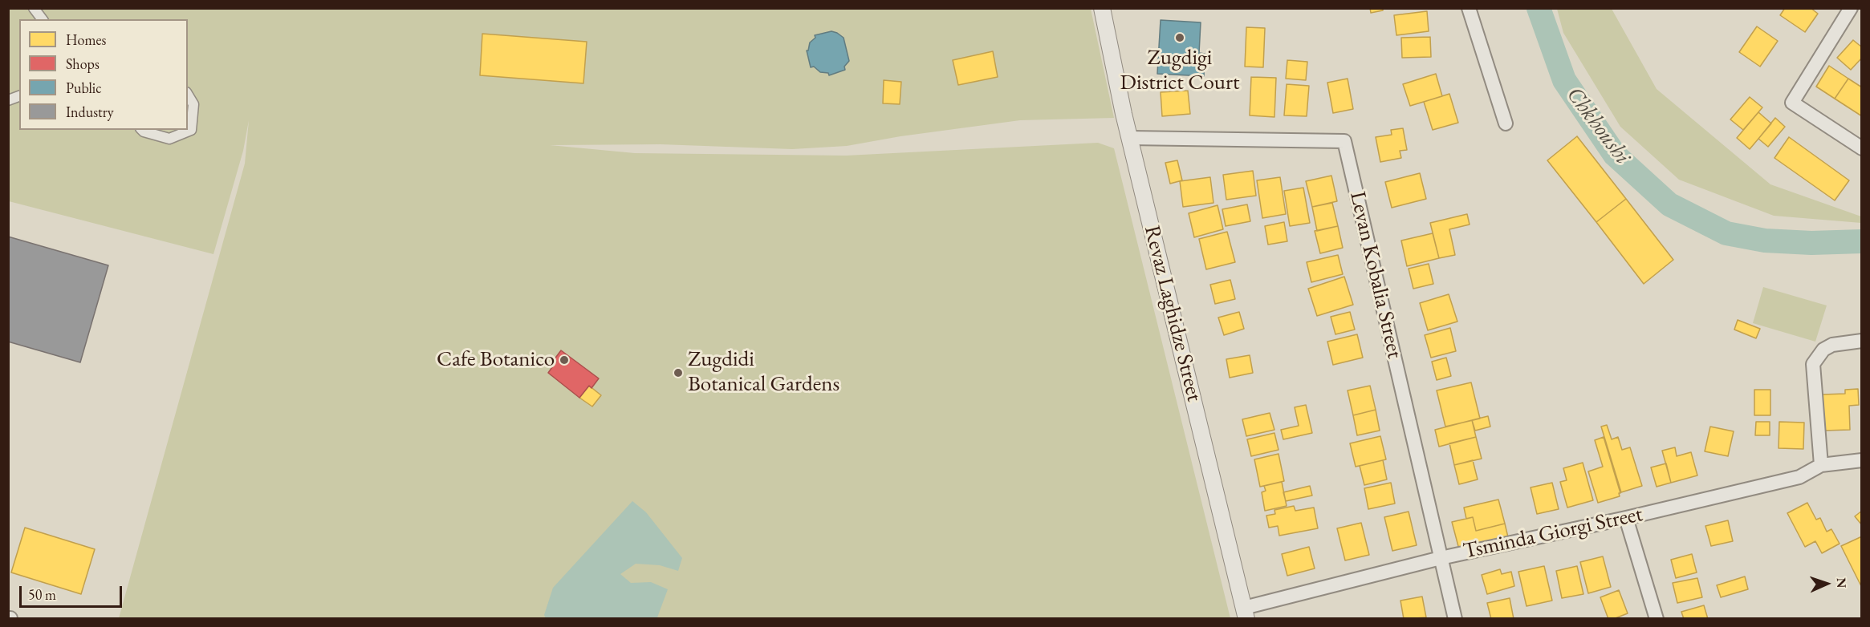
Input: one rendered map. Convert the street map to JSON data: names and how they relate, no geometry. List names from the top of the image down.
{
  "streets": {
    "street": ["Levan Kobalia Street", "Revaz Laghidze Street", "Tsminda Giorgi Street"]
  },
  "crossings": [
    ["Levan Kobalia Street", "Revaz Laghidze Street"],
    ["Levan Kobalia Street", "Tsminda Giorgi Street"],
    ["Revaz Laghidze Street", "Tsminda Giorgi Street"]
  ],
  "water": ["Chkhoushi"],
  "places": ["Zugdigi District Court", "Cafe Botanico", "Zugdidi Botanical Gardens"],
  "legend": [
    "Homes",
    "Shops",
    "Public",
    "Industry"
  ],
  "scale_bar": "50 m",
  "north": "right"
}
